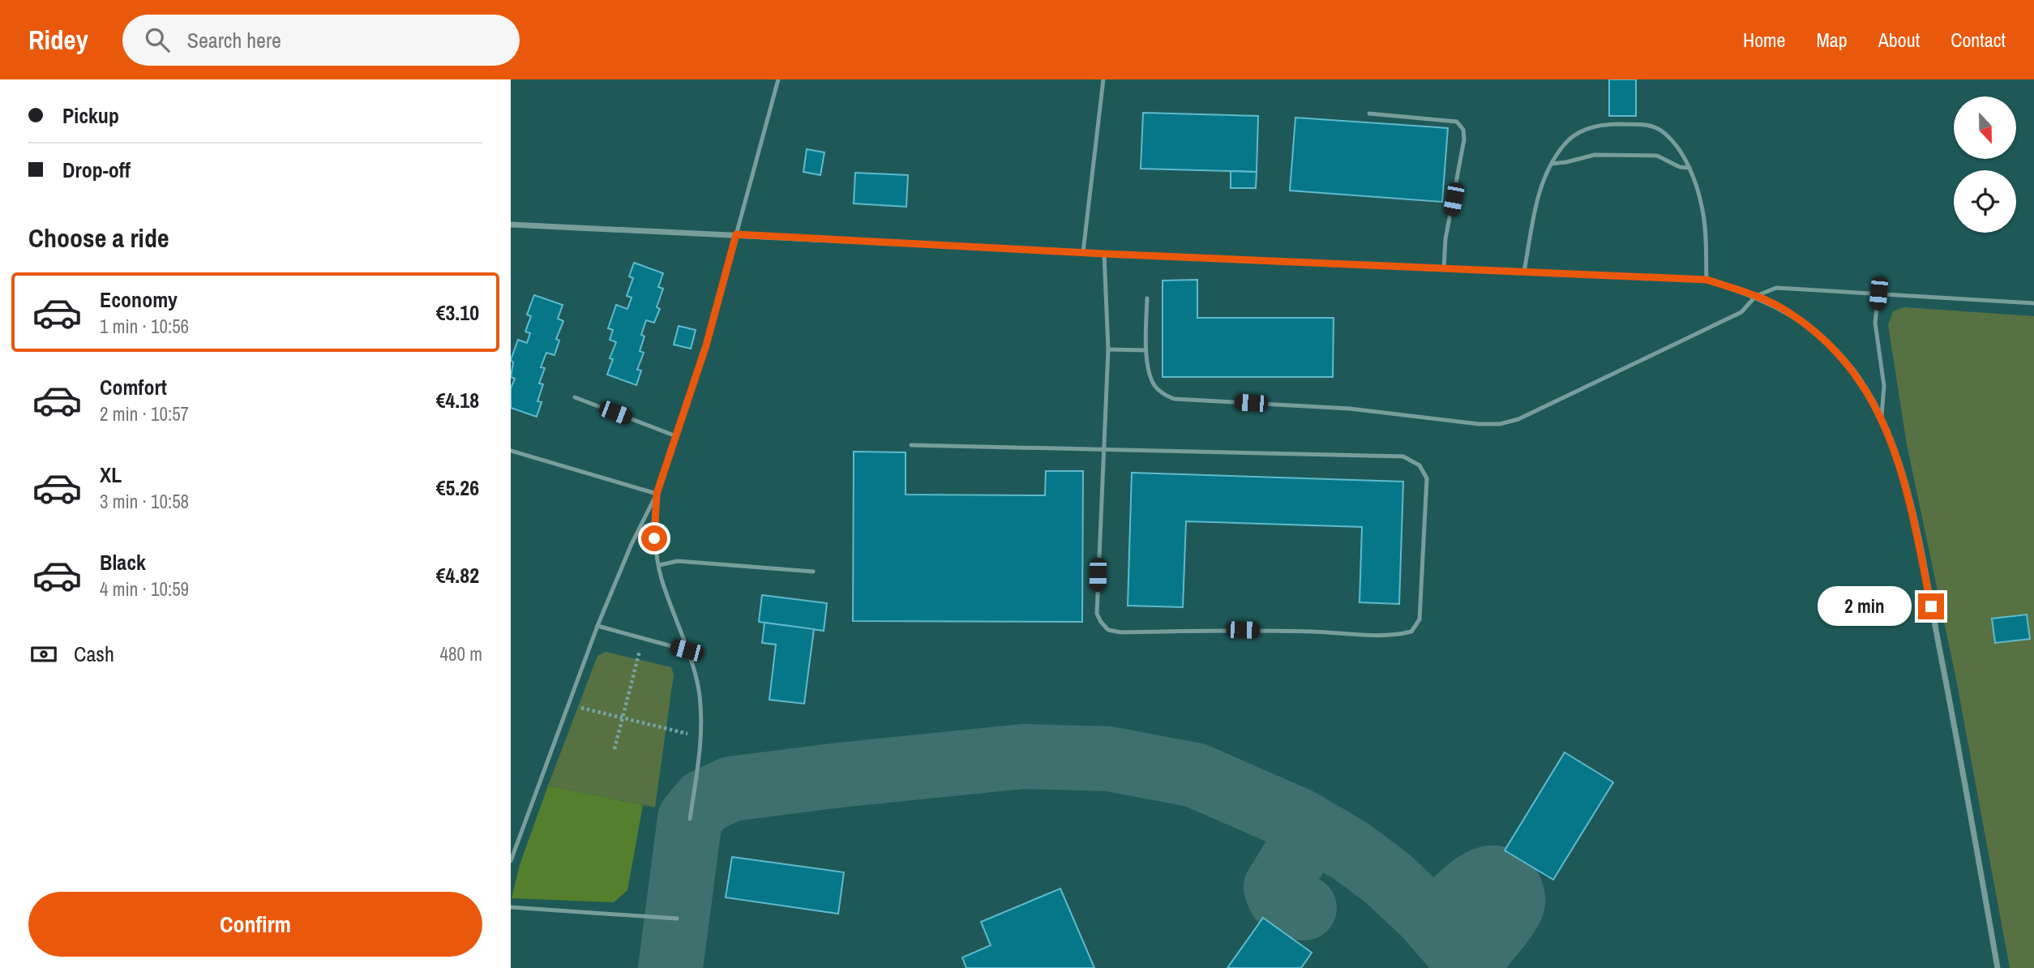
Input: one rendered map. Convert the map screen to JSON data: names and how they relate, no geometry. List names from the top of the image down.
{
  "north": "bottom",
  "page": {
    "header": "Ridey",
    "search": "Search here",
    "nav": [
      "Home",
      "Map",
      "About",
      "Contact"
    ],
    "banner": ["Pickup", "Drop-off"],
    "heading": "Choose a ride",
    "list": [
      {
        "name": "Economy",
        "note": "1 min · 10:56",
        "value": "€3.10"
      },
      {
        "name": "Comfort",
        "note": "2 min · 10:57",
        "value": "€4.18"
      },
      {
        "name": "XL",
        "note": "3 min · 10:58",
        "value": "€5.26"
      },
      {
        "name": "Black",
        "note": "4 min · 10:59",
        "value": "€4.82"
      }
    ],
    "bubble": "2 min",
    "pay": ["Cash", "480 m"],
    "buttons": "Confirm"
  }
}
